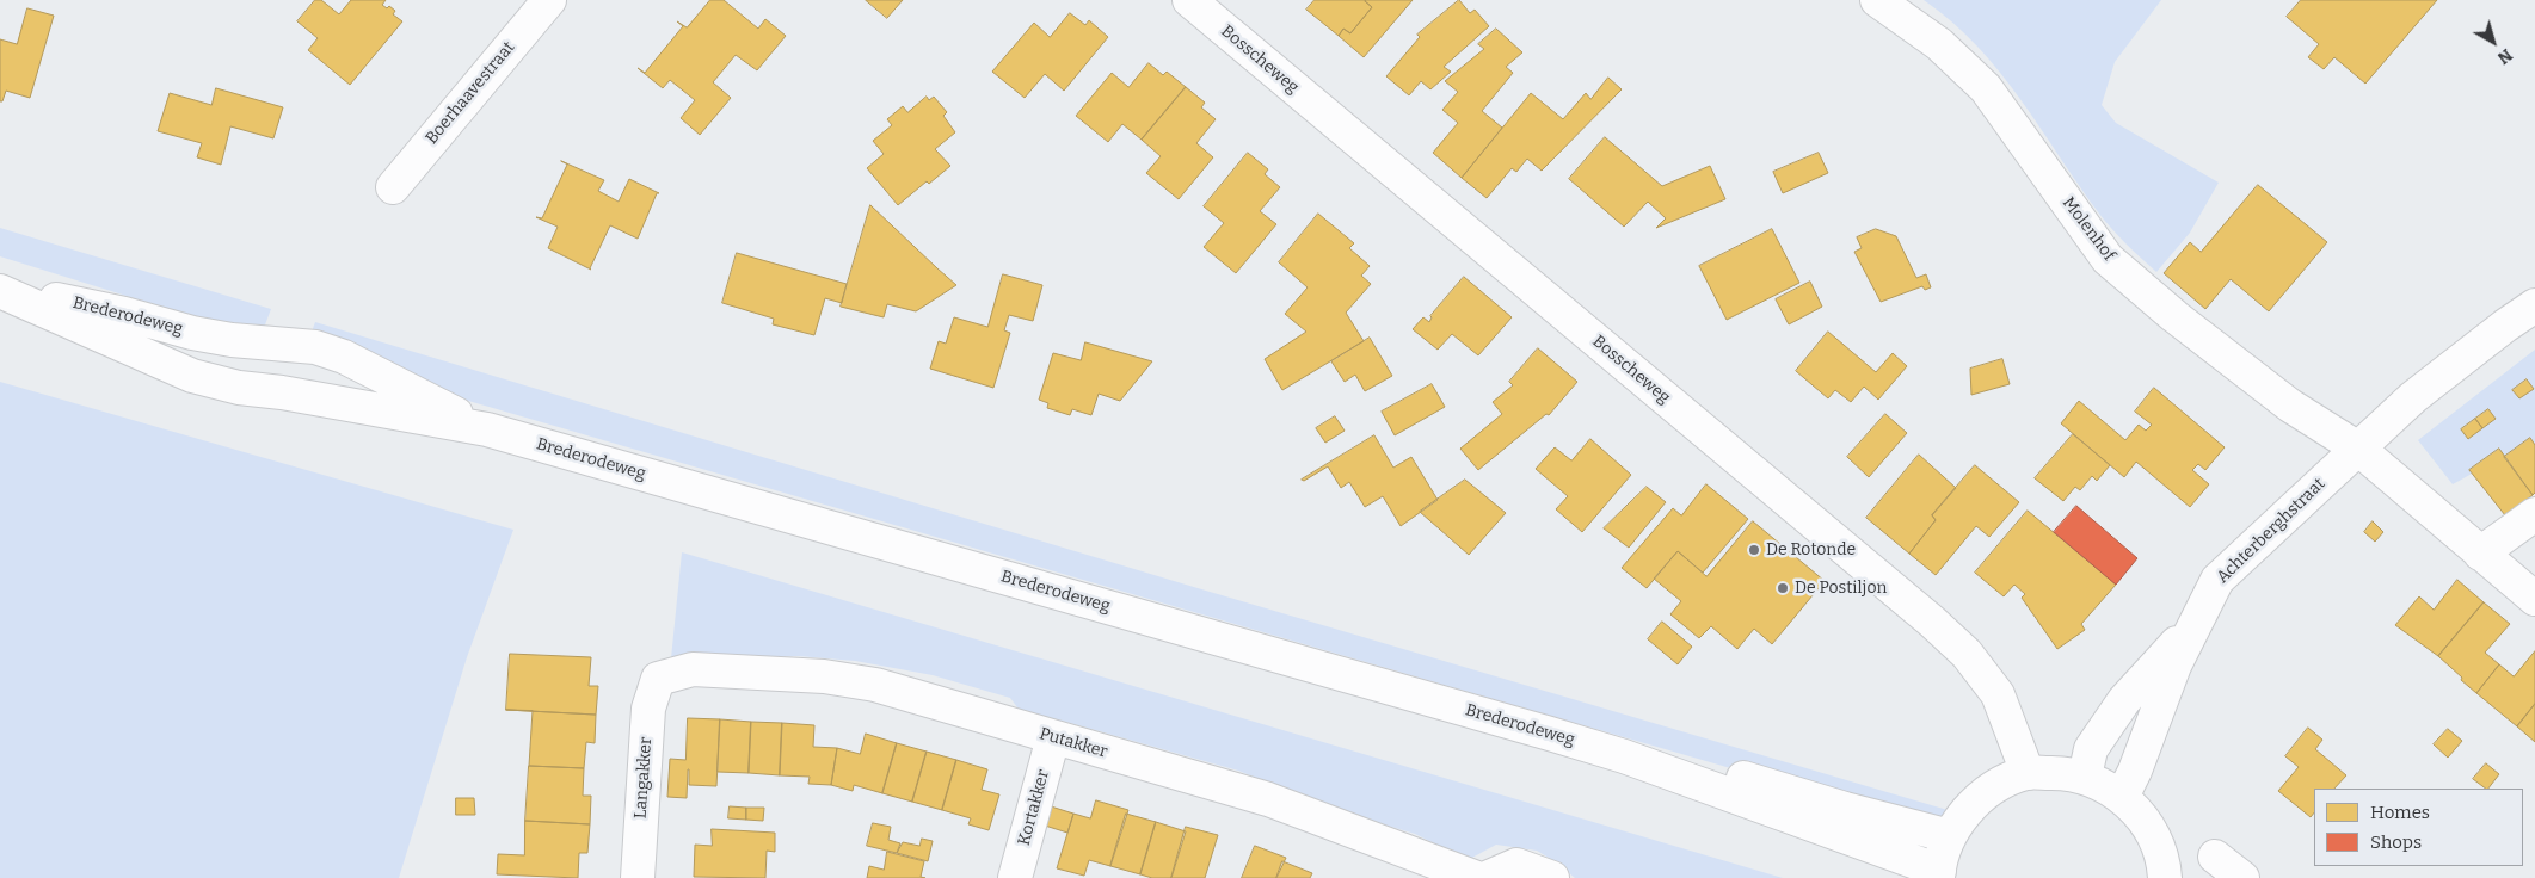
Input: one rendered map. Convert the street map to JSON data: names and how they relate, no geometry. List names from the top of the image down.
{
  "streets": {
    "street": [
      "Bosscheweg",
      "Boerhaavestraat",
      "Molenhof",
      "Brederodeweg",
      "Achterberghstraat",
      "Putakker",
      "Langakker",
      "Kortakker"
    ]
  },
  "crossings": [
    ["Molenhof", "Achterberghstraat"],
    ["Putakker", "Langakker"],
    ["Putakker", "Kortakker"]
  ],
  "places": ["De Rotonde", "De Postiljon"],
  "legend": ["Homes", "Shops"],
  "north": "bottom right"
}
